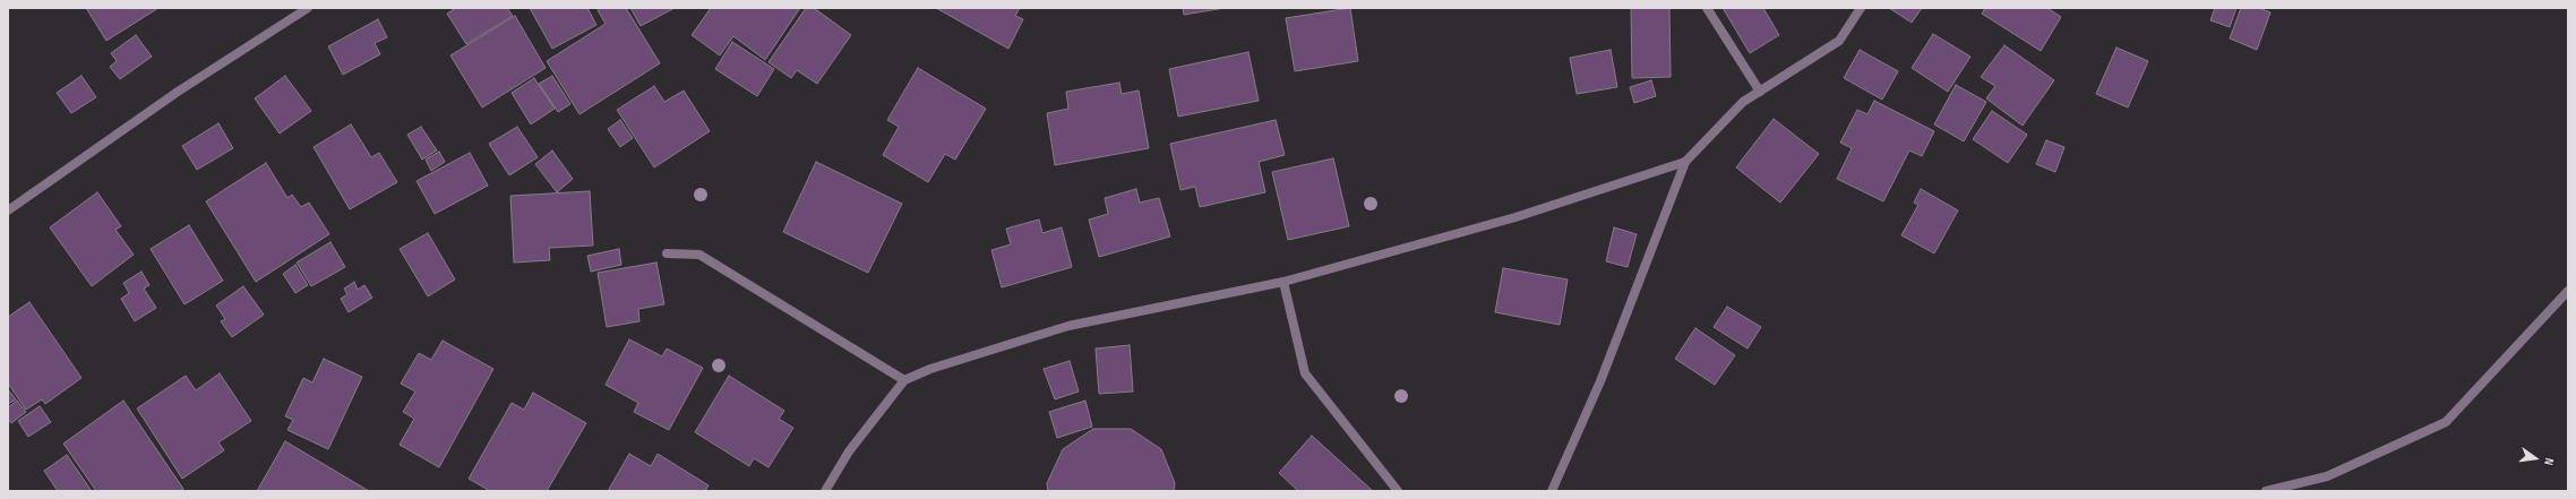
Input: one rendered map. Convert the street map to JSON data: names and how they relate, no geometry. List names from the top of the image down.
{
  "north": "right"
}
